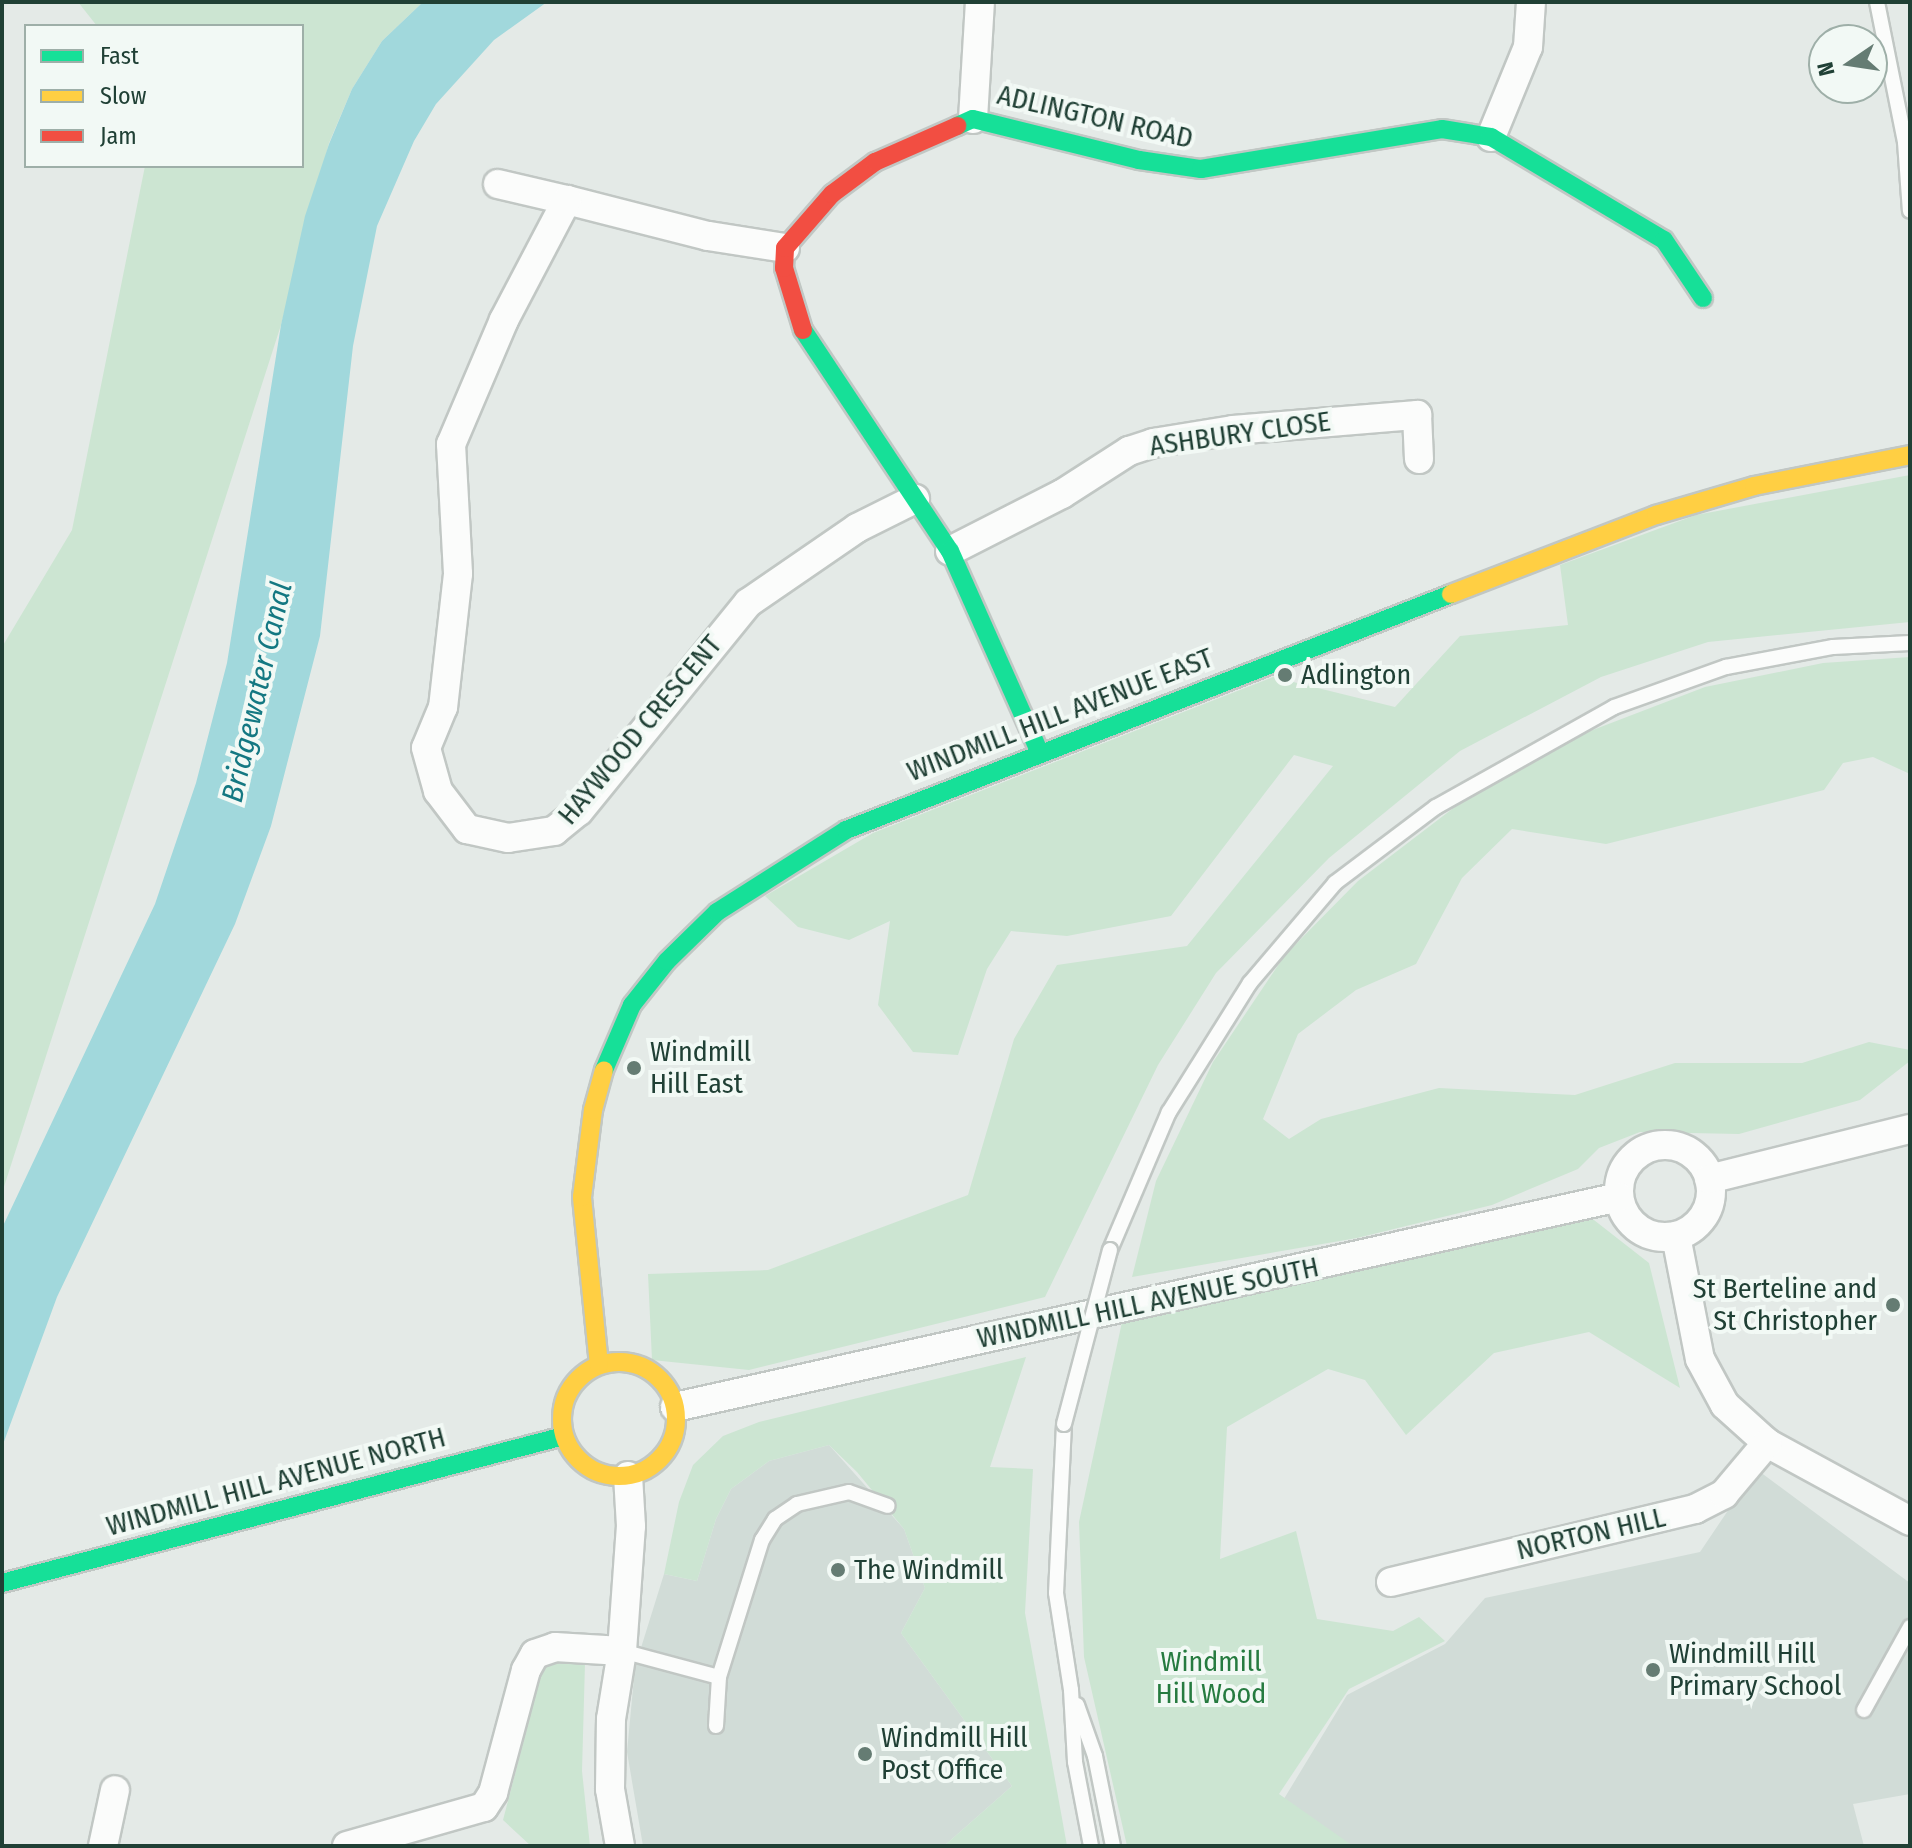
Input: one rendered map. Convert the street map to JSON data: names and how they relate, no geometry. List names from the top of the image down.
{
  "streets": {
    "street": [
      "ADLINGTON ROAD",
      "ASHBURY CLOSE",
      "WINDMILL HILL AVENUE EAST",
      "HAYWOOD CRESCENT",
      "WINDMILL HILL AVENUE SOUTH",
      "WINDMILL HILL AVENUE NORTH",
      "NORTON HILL"
    ]
  },
  "crossings": [
    ["WINDMILL HILL AVENUE EAST", "WINDMILL HILL AVENUE SOUTH"],
    ["WINDMILL HILL AVENUE EAST", "WINDMILL HILL AVENUE NORTH"],
    ["WINDMILL HILL AVENUE SOUTH", "WINDMILL HILL AVENUE NORTH"]
  ],
  "water": ["Bridgewater Canal"],
  "parks": ["Windmill Hill Wood"],
  "places": [
    "Adlington",
    "Windmill Hill East",
    "St Berteline and St Christopher",
    "The Windmill",
    "Windmill Hill Primary School",
    "Windmill Hill Post Office"
  ],
  "legend": ["Fast", "Slow", "Jam"],
  "north": "left"
}
